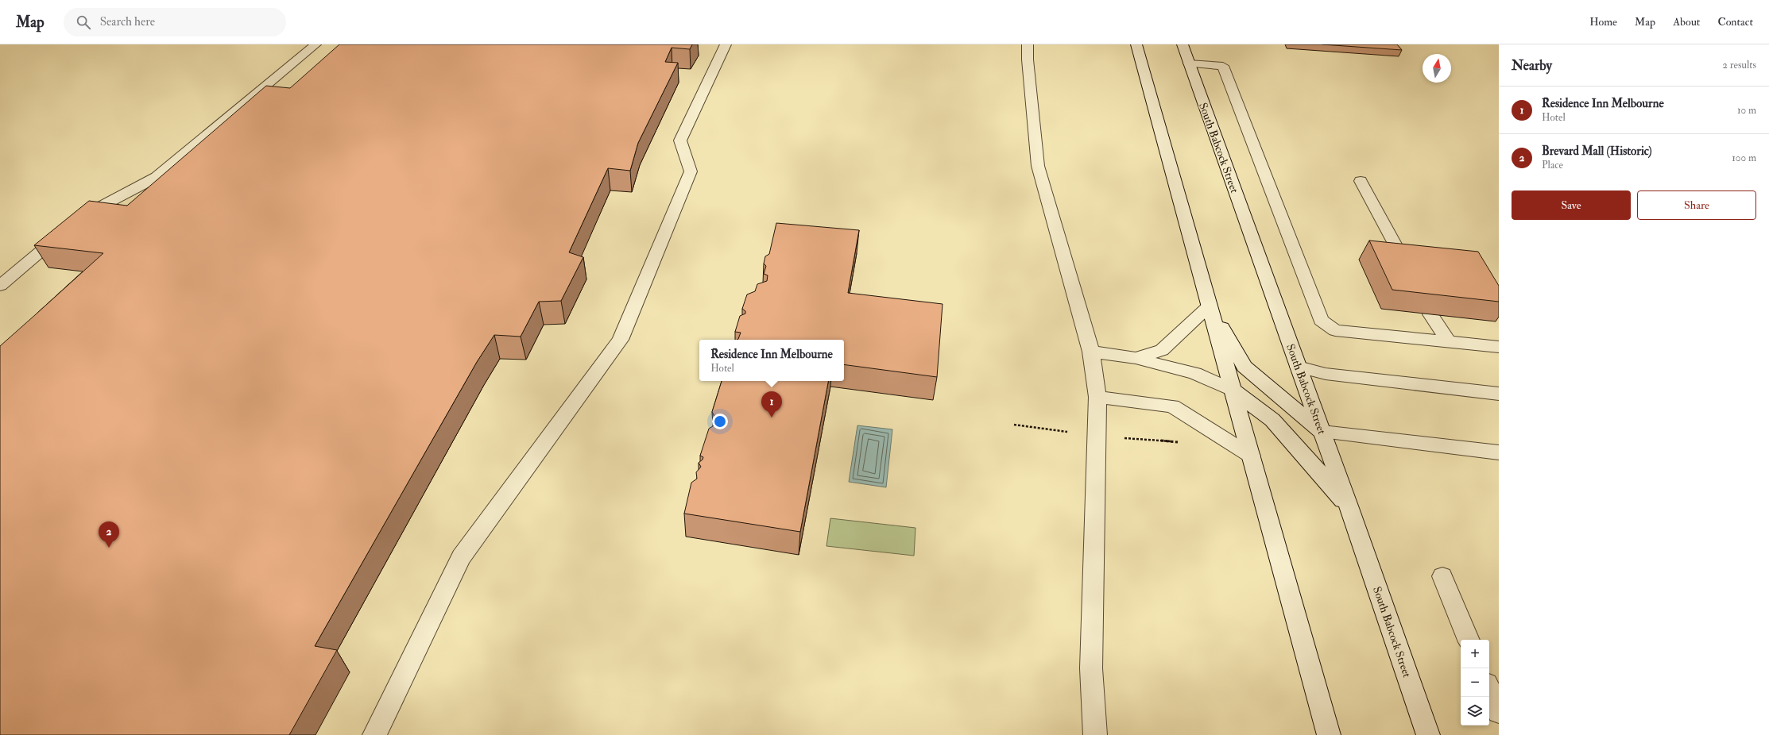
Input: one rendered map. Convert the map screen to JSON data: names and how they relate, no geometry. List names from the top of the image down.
{
  "streets": {
    "main road": ["South Babcock Street"]
  },
  "north": "top",
  "page": {
    "header": "Map",
    "search": "Search here",
    "nav": [
      "Home",
      "Map",
      "About",
      "Contact"
    ],
    "heading": ["Nearby", "2 results"],
    "list": [
      {
        "mark": "1",
        "name": "Residence Inn Melbourne",
        "note": "Hotel",
        "value": "10 m"
      },
      {
        "mark": "2",
        "name": "Brevard Mall (Historic)",
        "note": "Place",
        "value": "100 m"
      }
    ],
    "buttons": ["Save", "Share"],
    "popup": ["Residence Inn Melbourne", "Hotel"],
    "pins": ["1", "2"],
    "map_buttons": ["+", "−"]
  }
}
